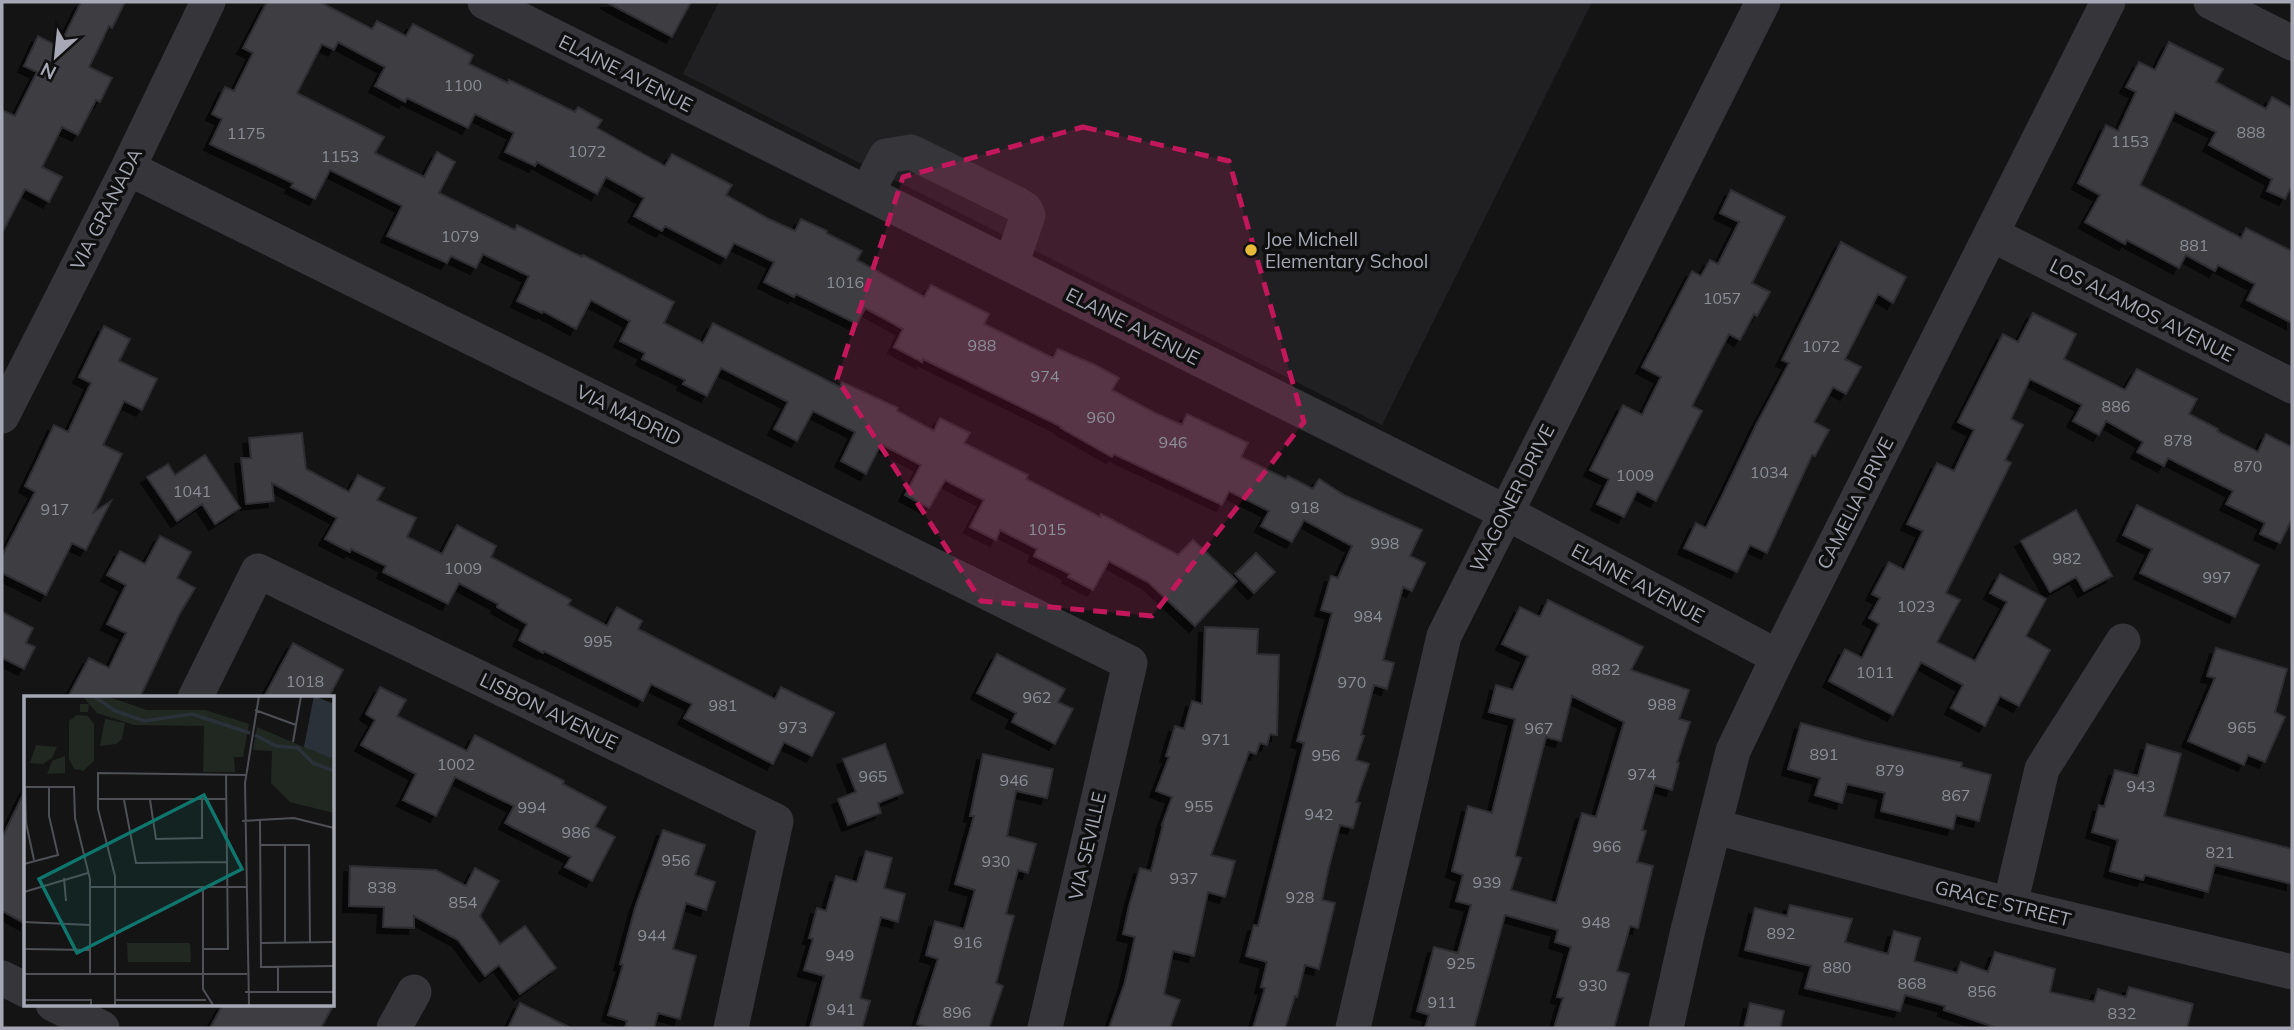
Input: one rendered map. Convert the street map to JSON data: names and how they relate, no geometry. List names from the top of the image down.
{
  "streets": {
    "street": [
      "ELAINE AVENUE",
      "VIA GRANADA",
      "LOS ALAMOS AVENUE",
      "VIA MADRID",
      "WAGONER DRIVE",
      "CAMELIA DRIVE",
      "LISBON AVENUE",
      "VIA SEVILLE",
      "GRACE STREET"
    ]
  },
  "crossings": [
    ["ELAINE AVENUE", "WAGONER DRIVE"],
    ["ELAINE AVENUE", "CAMELIA DRIVE"],
    ["VIA GRANADA", "VIA MADRID"],
    ["LOS ALAMOS AVENUE", "CAMELIA DRIVE"],
    ["VIA MADRID", "VIA SEVILLE"],
    ["CAMELIA DRIVE", "GRACE STREET"]
  ],
  "places": ["Joe Michell Elementary School"],
  "house_numbers": [
    "1100",
    "888",
    "1175",
    "1153",
    "1072",
    "1153",
    "1079",
    "881",
    "1016",
    "1057",
    "988",
    "1072",
    "974",
    "886",
    "960",
    "878",
    "946",
    "870",
    "1034",
    "1009",
    "1041",
    "918",
    "917",
    "1015",
    "998",
    "982",
    "1009",
    "997",
    "1023",
    "984",
    "995",
    "882",
    "1011",
    "1018",
    "970",
    "962",
    "988",
    "981",
    "973",
    "965",
    "967",
    "971",
    "891",
    "956",
    "1002",
    "879",
    "974",
    "965",
    "946",
    "943",
    "867",
    "955",
    "994",
    "942",
    "986",
    "966",
    "821",
    "956",
    "930",
    "937",
    "939",
    "838",
    "928",
    "854",
    "948",
    "892",
    "944",
    "916",
    "949",
    "925",
    "880",
    "868",
    "930",
    "856",
    "911",
    "941",
    "896",
    "832"
  ],
  "north": "bottom left"
}
